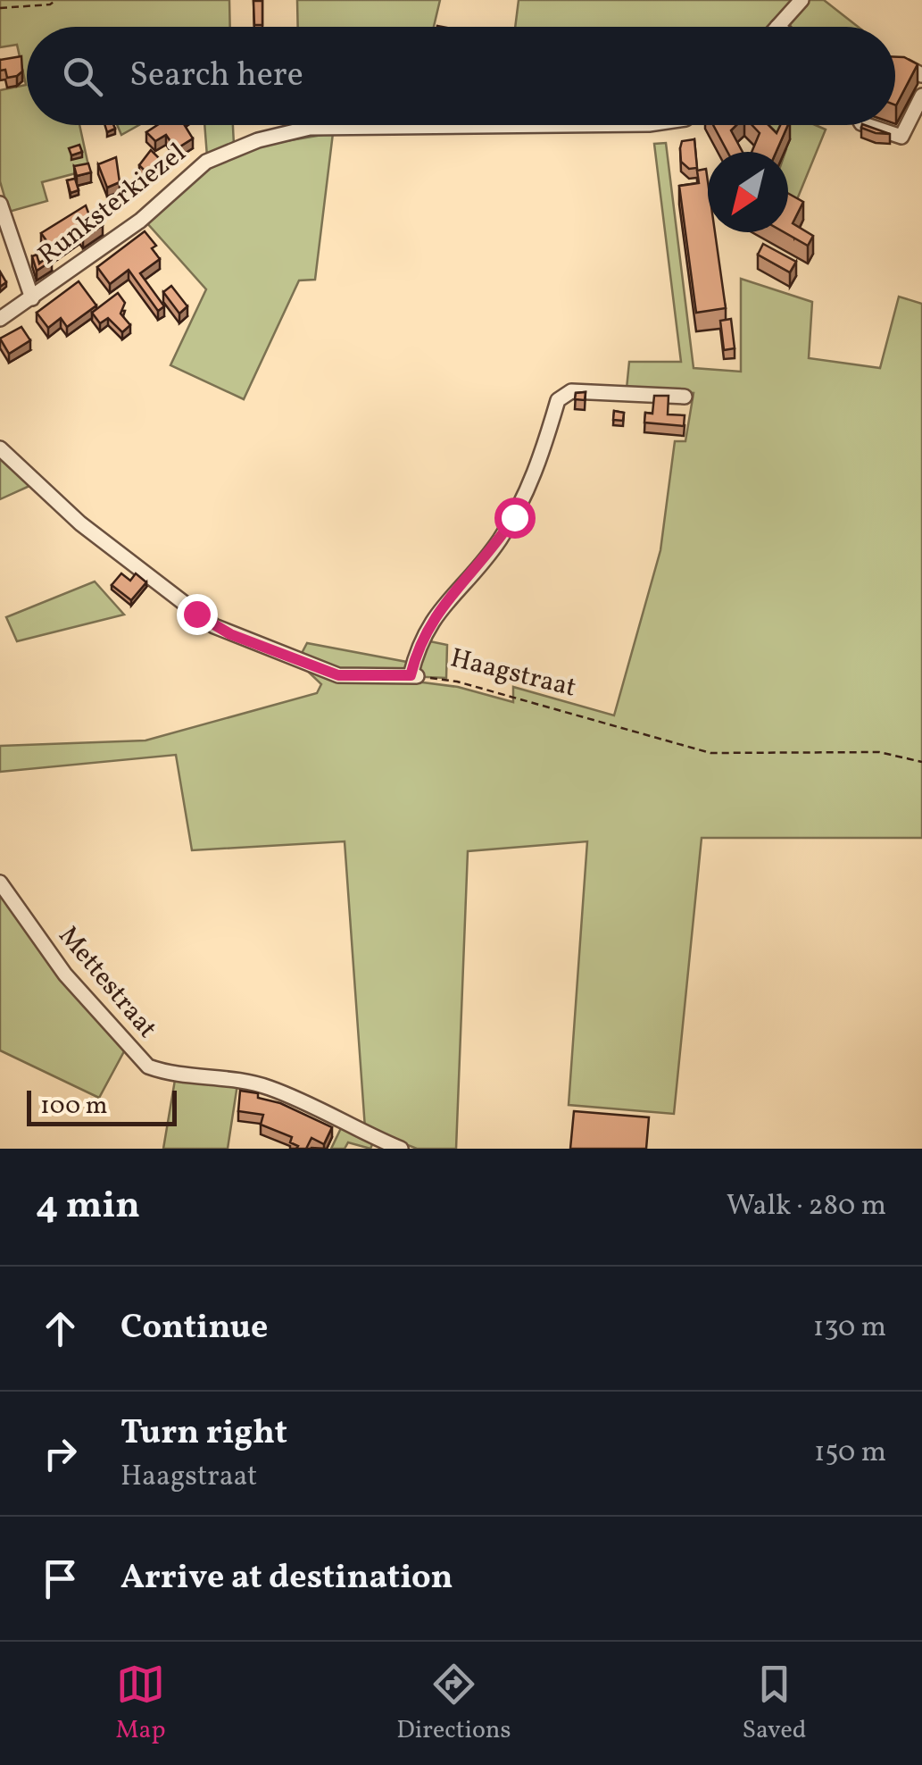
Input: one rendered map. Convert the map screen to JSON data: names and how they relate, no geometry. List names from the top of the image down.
{
  "streets": {
    "street": ["Runksterkiezel", "Haagstraat", "Mettestraat"]
  },
  "scale_bar": "100 m",
  "north": "bottom left",
  "page": {
    "search": "Search here",
    "scale": "100 m",
    "heading": ["4 min", "Walk · 280 m"],
    "list": [
      ["Continue", "130 m"],
      ["Turn right", "Haagstraat", "150 m"],
      "Arrive at destination"
    ],
    "nav": ["Map", "Directions", "Saved"]
  }
}
